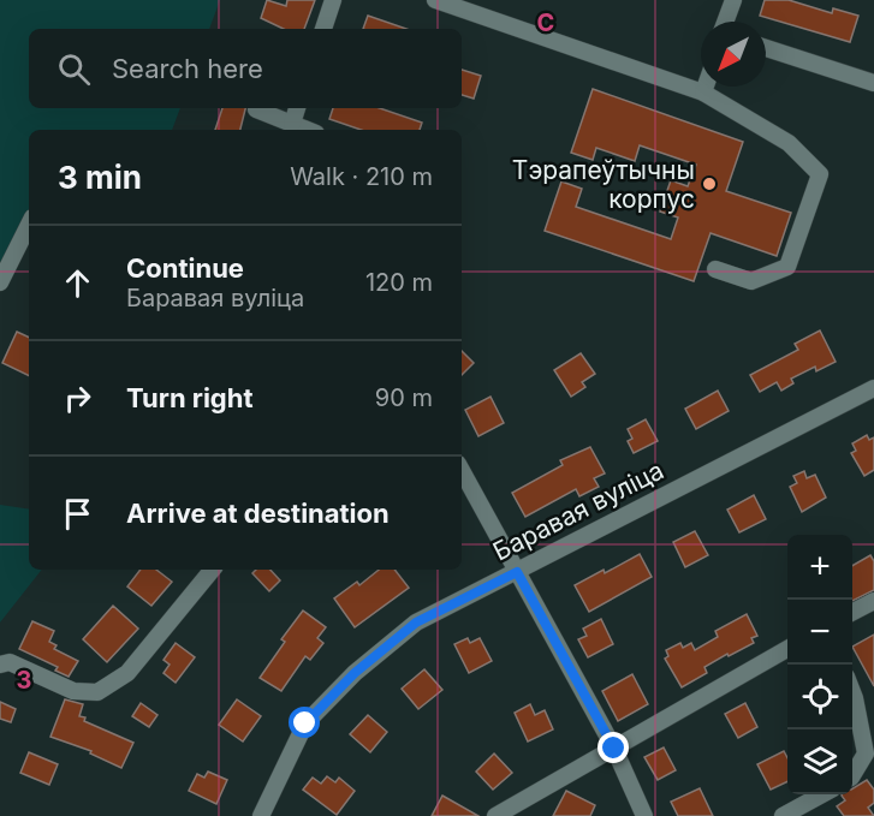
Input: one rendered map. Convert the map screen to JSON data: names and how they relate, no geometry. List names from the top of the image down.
{
  "streets": {
    "street": ["Баравая вуліца"]
  },
  "places": ["Тэрапеўтычны корпус"],
  "north": "bottom left",
  "page": {
    "search": "Search here",
    "heading": ["3 min", "Walk · 210 m"],
    "list": [
      ["Continue", "Баравая вуліца", "120 m"],
      ["Turn right", "90 m"],
      "Arrive at destination"
    ],
    "map_buttons": ["+", "−"]
  },
  "grid": {
    "columns": ["C"],
    "rows": ["3"]
  }
}
